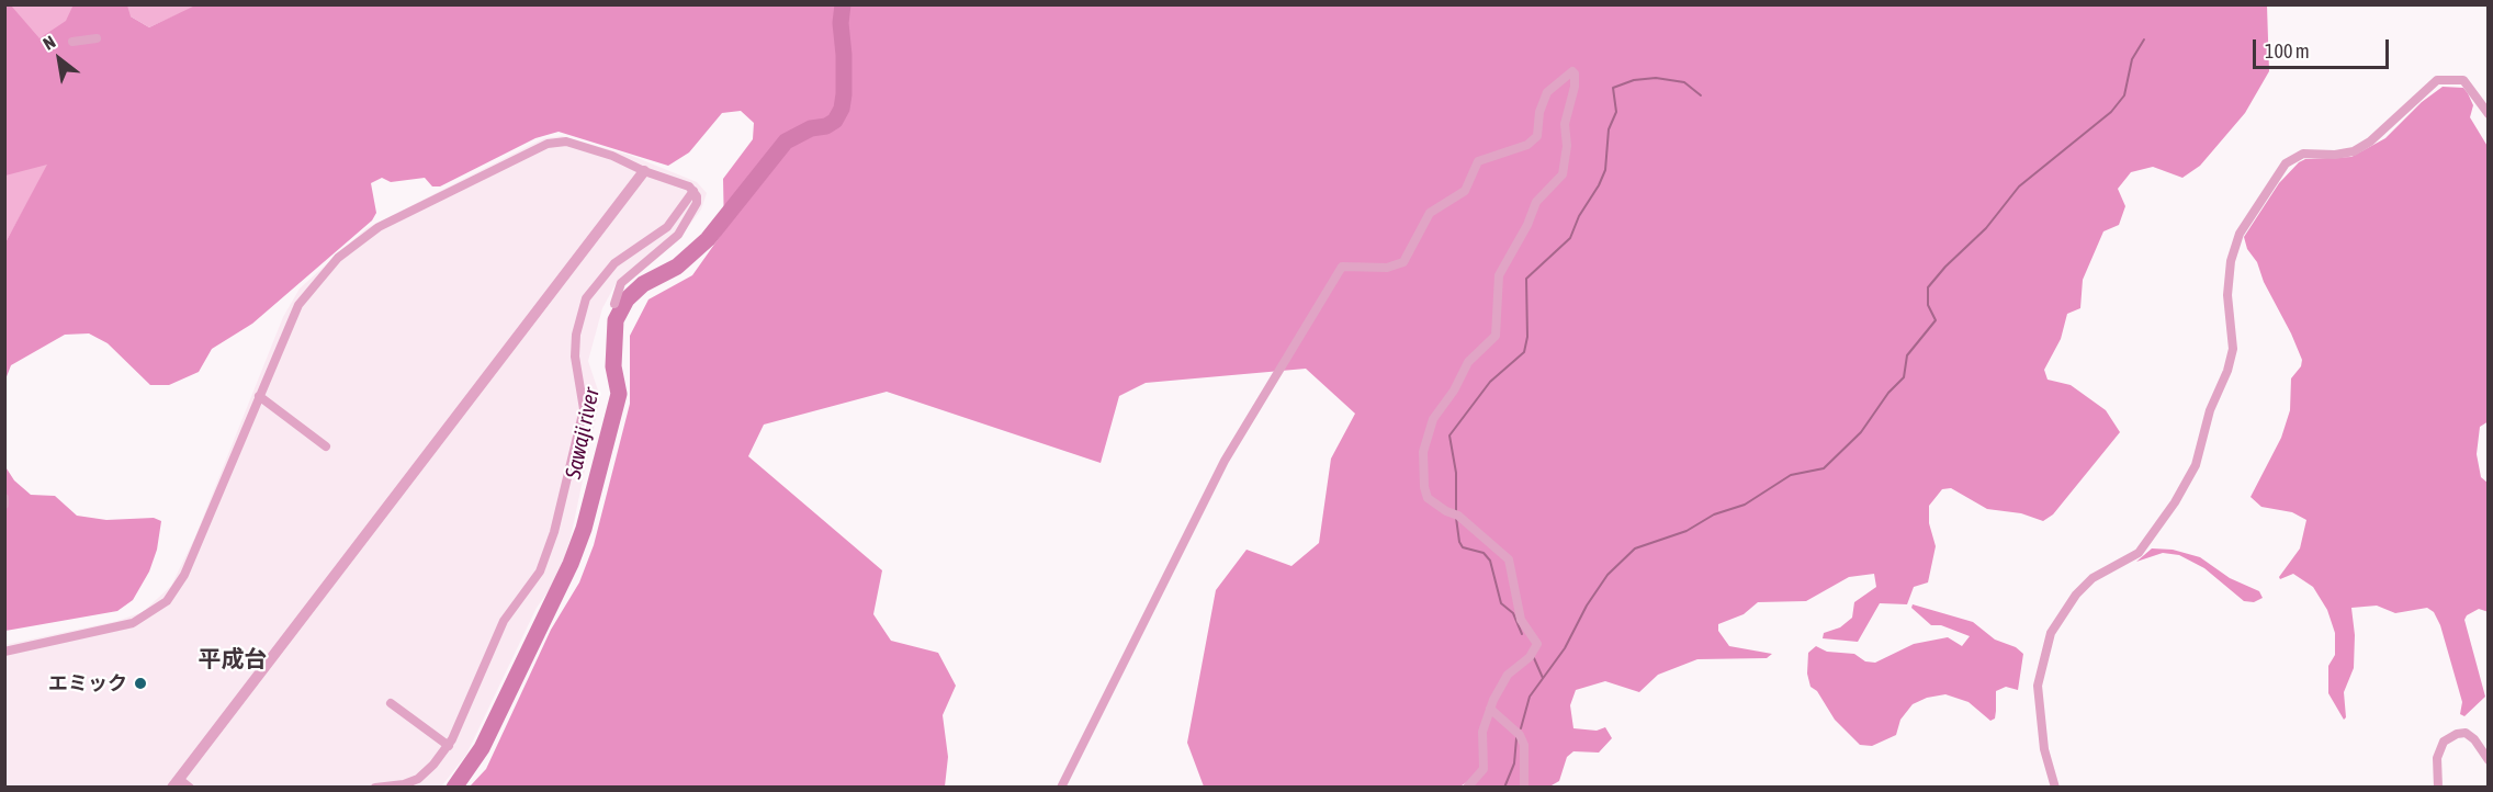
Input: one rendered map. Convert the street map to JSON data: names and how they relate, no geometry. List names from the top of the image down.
{
  "districts": ["平成台"],
  "water": ["Sawaji river"],
  "places": ["エミック"],
  "scale_bar": "100 m",
  "north": "top left"
}
